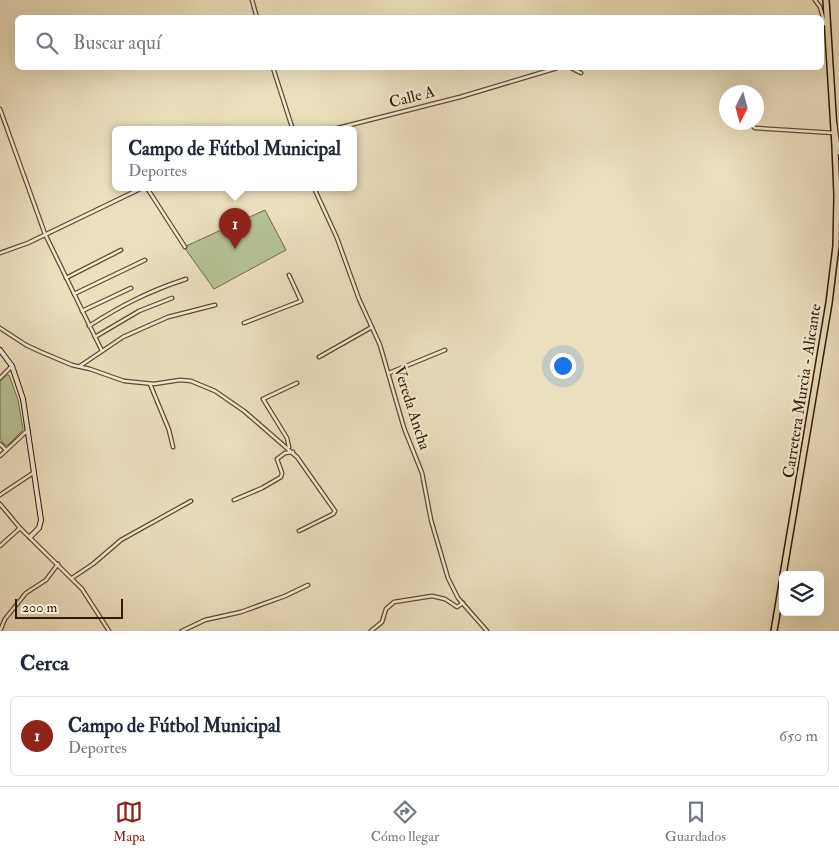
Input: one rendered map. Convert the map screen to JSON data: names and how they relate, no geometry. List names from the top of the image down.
{
  "streets": {
    "highway": ["Carretera Murcia - Alicante"],
    "street": ["Calle A", "Vereda Ancha"]
  },
  "scale_bar": "200 m",
  "north": "bottom",
  "page": {
    "search": "Buscar aquí",
    "popup": ["Campo de Fútbol Municipal", "Deportes"],
    "pins": "1",
    "scale": "200 m",
    "heading": "Cerca",
    "list": [
      {
        "mark": "1",
        "name": "Campo de Fútbol Municipal",
        "note": "Deportes",
        "value": "650 m"
      }
    ],
    "nav": ["Mapa", "Cómo llegar", "Guardados"]
  }
}
